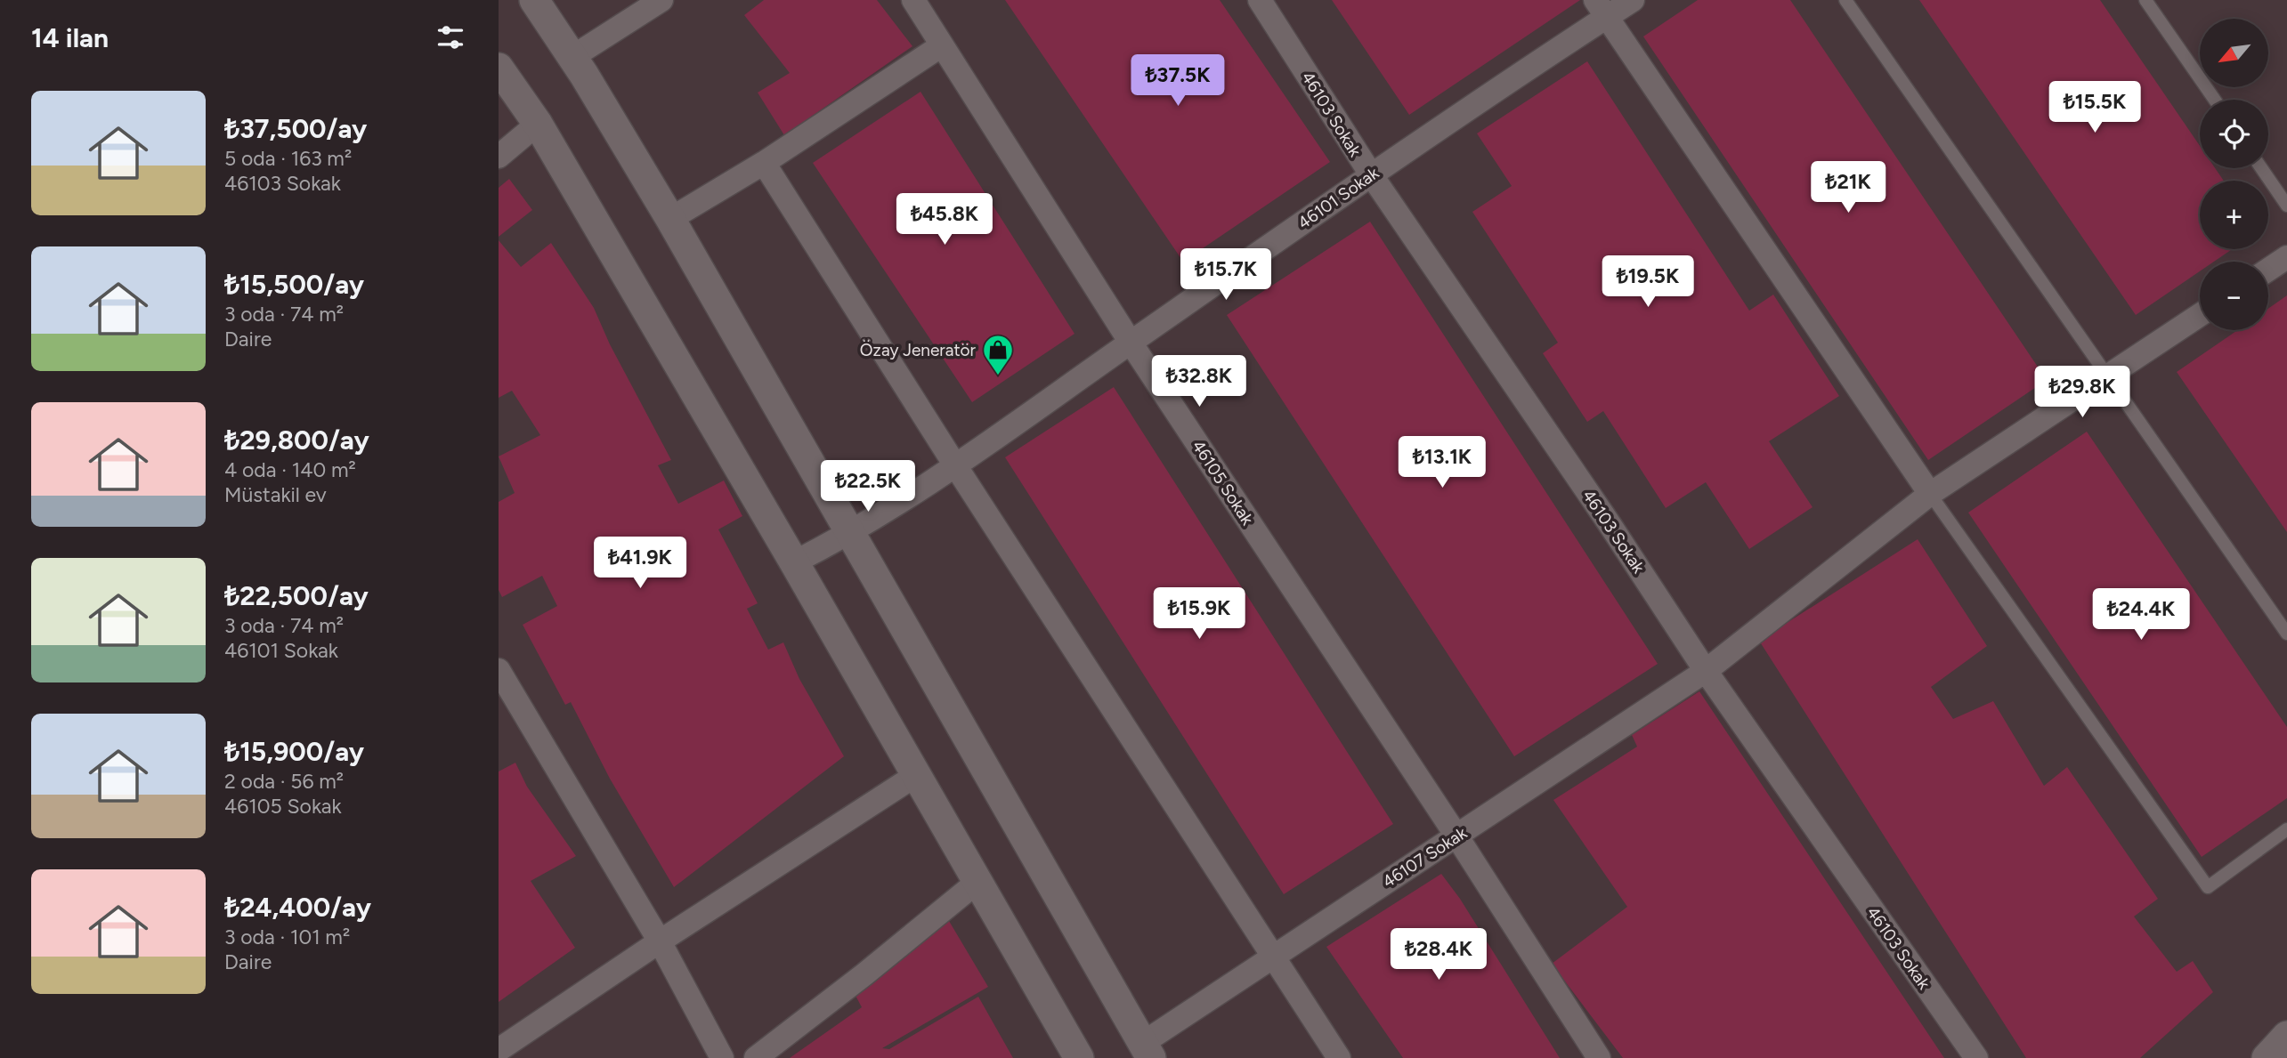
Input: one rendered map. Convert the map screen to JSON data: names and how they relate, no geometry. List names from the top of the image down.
{
  "streets": {
    "street": [
      "46103 Sokak",
      "46101 Sokak",
      "46105 Sokak",
      "46107 Sokak"
    ]
  },
  "crossings": [
    ["46103 Sokak", "46101 Sokak"],
    ["46103 Sokak", "46107 Sokak"],
    ["46101 Sokak", "46105 Sokak"],
    ["46105 Sokak", "46107 Sokak"]
  ],
  "places": {
    "shop": ["Özay Jeneratör"]
  },
  "north": "bottom left",
  "page": {
    "heading": "14 ilan",
    "map_buttons": ["+", "−"],
    "price": [
      "₺37.5K",
      "₺15.5K",
      "₺21K",
      "₺45.8K",
      "₺15.7K",
      "₺19.5K",
      "₺32.8K",
      "₺29.8K",
      "₺13.1K",
      "₺22.5K",
      "₺41.9K",
      "₺15.9K",
      "₺24.4K",
      "₺28.4K"
    ],
    "list": [
      {
        "name": "₺37,500/ay",
        "note": "5 oda · 163 m² · 46103 Sokak"
      },
      {
        "name": "₺15,500/ay",
        "note": "3 oda · 74 m² · Daire"
      },
      {
        "name": "₺29,800/ay",
        "note": "4 oda · 140 m² · Müstakil ev"
      },
      {
        "name": "₺22,500/ay",
        "note": "3 oda · 74 m² · 46101 Sokak"
      },
      {
        "name": "₺15,900/ay",
        "note": "2 oda · 56 m² · 46105 Sokak"
      },
      {
        "name": "₺24,400/ay",
        "note": "3 oda · 101 m² · Daire"
      }
    ]
  }
}
